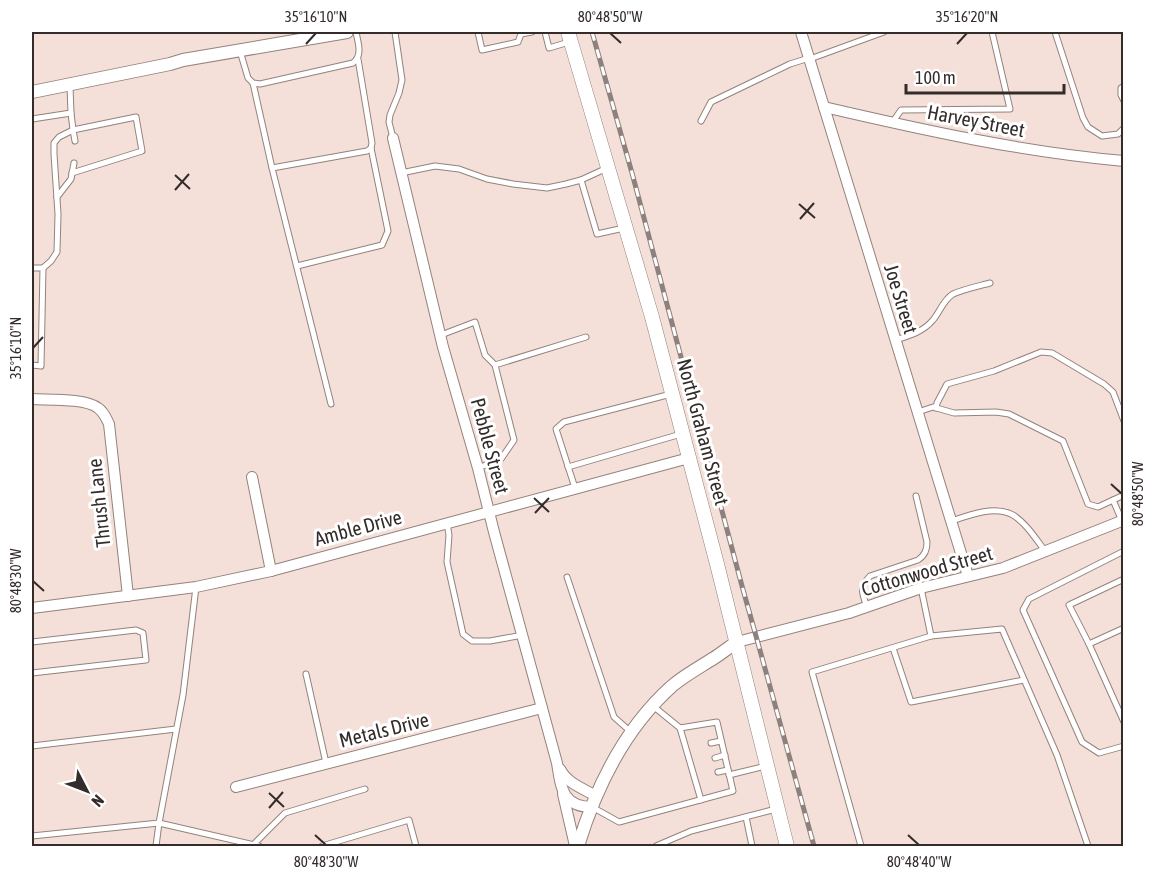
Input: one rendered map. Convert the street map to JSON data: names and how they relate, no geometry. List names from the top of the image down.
{
  "streets": {
    "main road": ["North Graham Street"],
    "street": [
      "Harvey Street",
      "Joe Street",
      "Pebble Street",
      "Thrush Lane",
      "Amble Drive",
      "Cottonwood Street",
      "Metals Drive"
    ]
  },
  "crossings": [
    ["Harvey Street", "Joe Street"],
    ["Joe Street", "Cottonwood Street"],
    ["North Graham Street", "Amble Drive"],
    ["North Graham Street", "Cottonwood Street"],
    ["Pebble Street", "Amble Drive"],
    ["Pebble Street", "Metals Drive"],
    ["Thrush Lane", "Amble Drive"]
  ],
  "scale_bar": "100 m",
  "north": "bottom right",
  "coordinates": [
    "35°16'10\"N",
    "80°48'50\"W",
    "35°16'20\"N",
    "80°48'30\"W",
    "80°48'40\"W"
  ]
}
